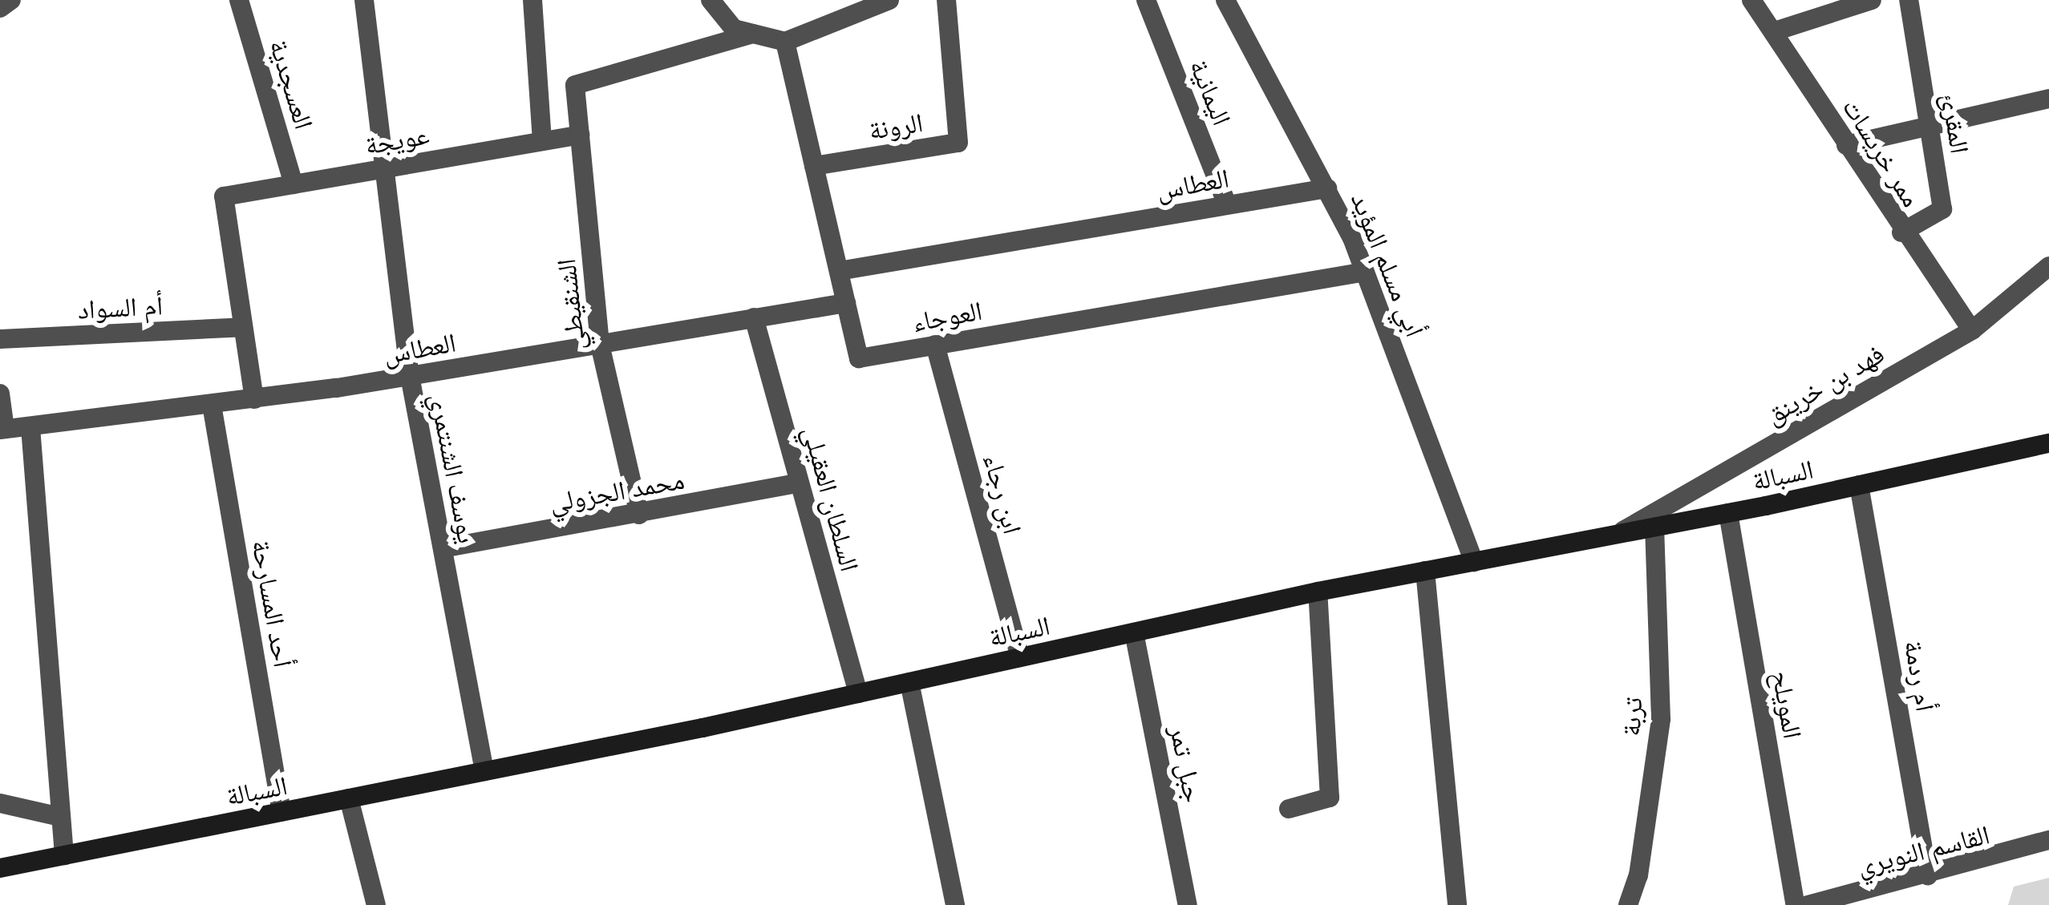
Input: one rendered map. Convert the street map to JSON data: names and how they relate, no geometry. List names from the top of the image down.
{
  "streets": {
    "main road": ["السبالة"],
    "street": [
      "العسجدية",
      "اليمانية",
      "المقرئ",
      "الرونة",
      "عويجة",
      "ممر خريسات",
      "العطاس",
      "أبي مسلم المؤيد",
      "الشنقيطي",
      "أم السواد",
      "العوجاء",
      "فهد بن خرينق",
      "يوسف الشنتمري",
      "محمد الجزولي",
      "ابن رجاء",
      "السلطان العقيلي",
      "أحد المسارحة",
      "أم ردمة",
      "المويلح",
      "تربة",
      "جبل تمر",
      "القاسم النويري"
    ]
  },
  "crossings": [
    ["العسجدية", "عويجة"],
    ["اليمانية", "العطاس"],
    ["المقرئ", "ممر خريسات"],
    ["الرونة", "العوجاء"],
    ["عويجة", "الشنقيطي"],
    ["عويجة", "أم السواد"],
    ["عويجة", "يوسف الشنتمري"],
    ["ممر خريسات", "فهد بن خرينق"],
    ["العطاس", "أبي مسلم المؤيد"],
    ["العطاس", "الشنقيطي"],
    ["العطاس", "العوجاء"],
    ["العطاس", "يوسف الشنتمري"],
    ["العطاس", "السلطان العقيلي"],
    ["العطاس", "أحد المسارحة"],
    ["أبي مسلم المؤيد", "العوجاء"],
    ["أبي مسلم المؤيد", "السبالة"],
    ["الشنقيطي", "محمد الجزولي"],
    ["العوجاء", "ابن رجاء"],
    ["فهد بن خرينق", "السبالة"],
    ["يوسف الشنتمري", "السبالة"],
    ["يوسف الشنتمري", "محمد الجزولي"],
    ["السبالة", "ابن رجاء"],
    ["السبالة", "السلطان العقيلي"],
    ["السبالة", "أحد المسارحة"],
    ["السبالة", "أم ردمة"],
    ["السبالة", "المويلح"],
    ["السبالة", "تربة"],
    ["السبالة", "جبل تمر"],
    ["محمد الجزولي", "السلطان العقيلي"],
    ["أم ردمة", "القاسم النويري"]
  ]
}
